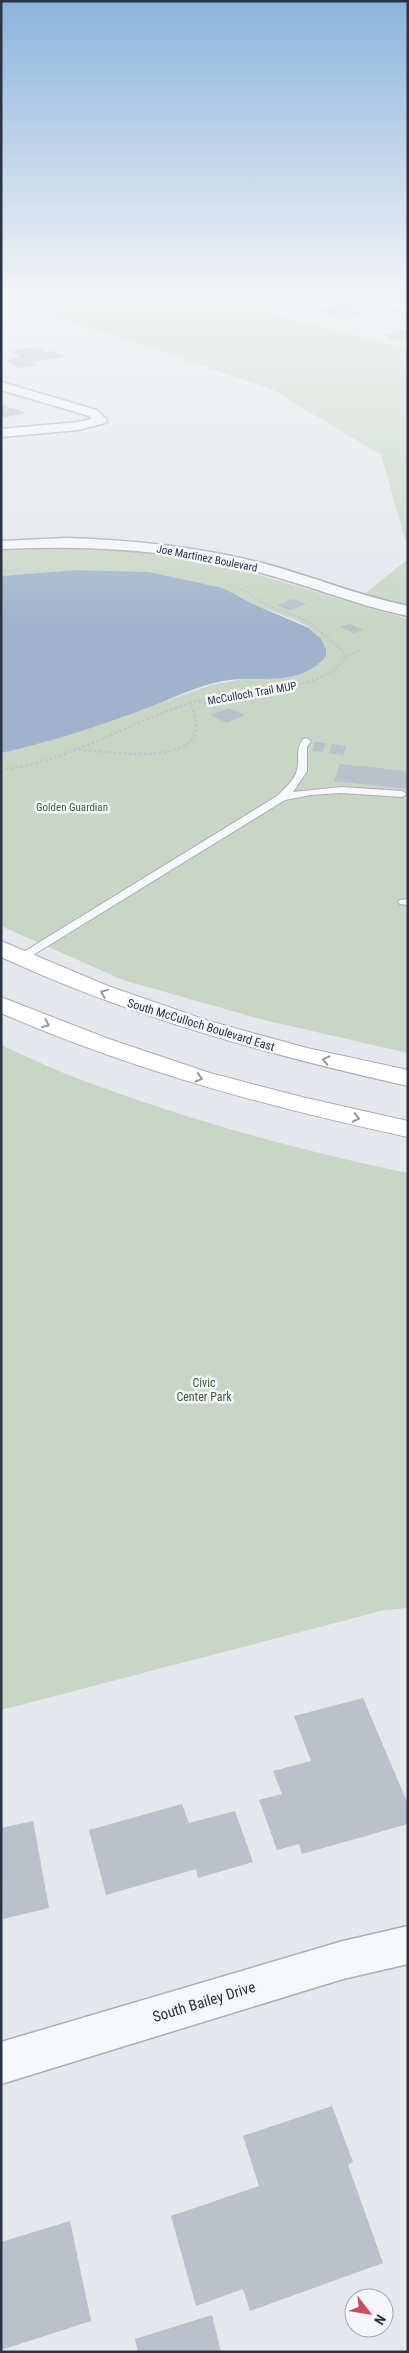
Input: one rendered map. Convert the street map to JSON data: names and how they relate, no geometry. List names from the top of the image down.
{
  "streets": {
    "main road": ["South McCulloch Boulevard East"],
    "street": ["Joe Martinez Boulevard", "South Bailey Drive"],
    "path": ["McCulloch Trail MUP"]
  },
  "parks": ["Golden Guardian", "Civic Center Park"],
  "north": "bottom right"
}
